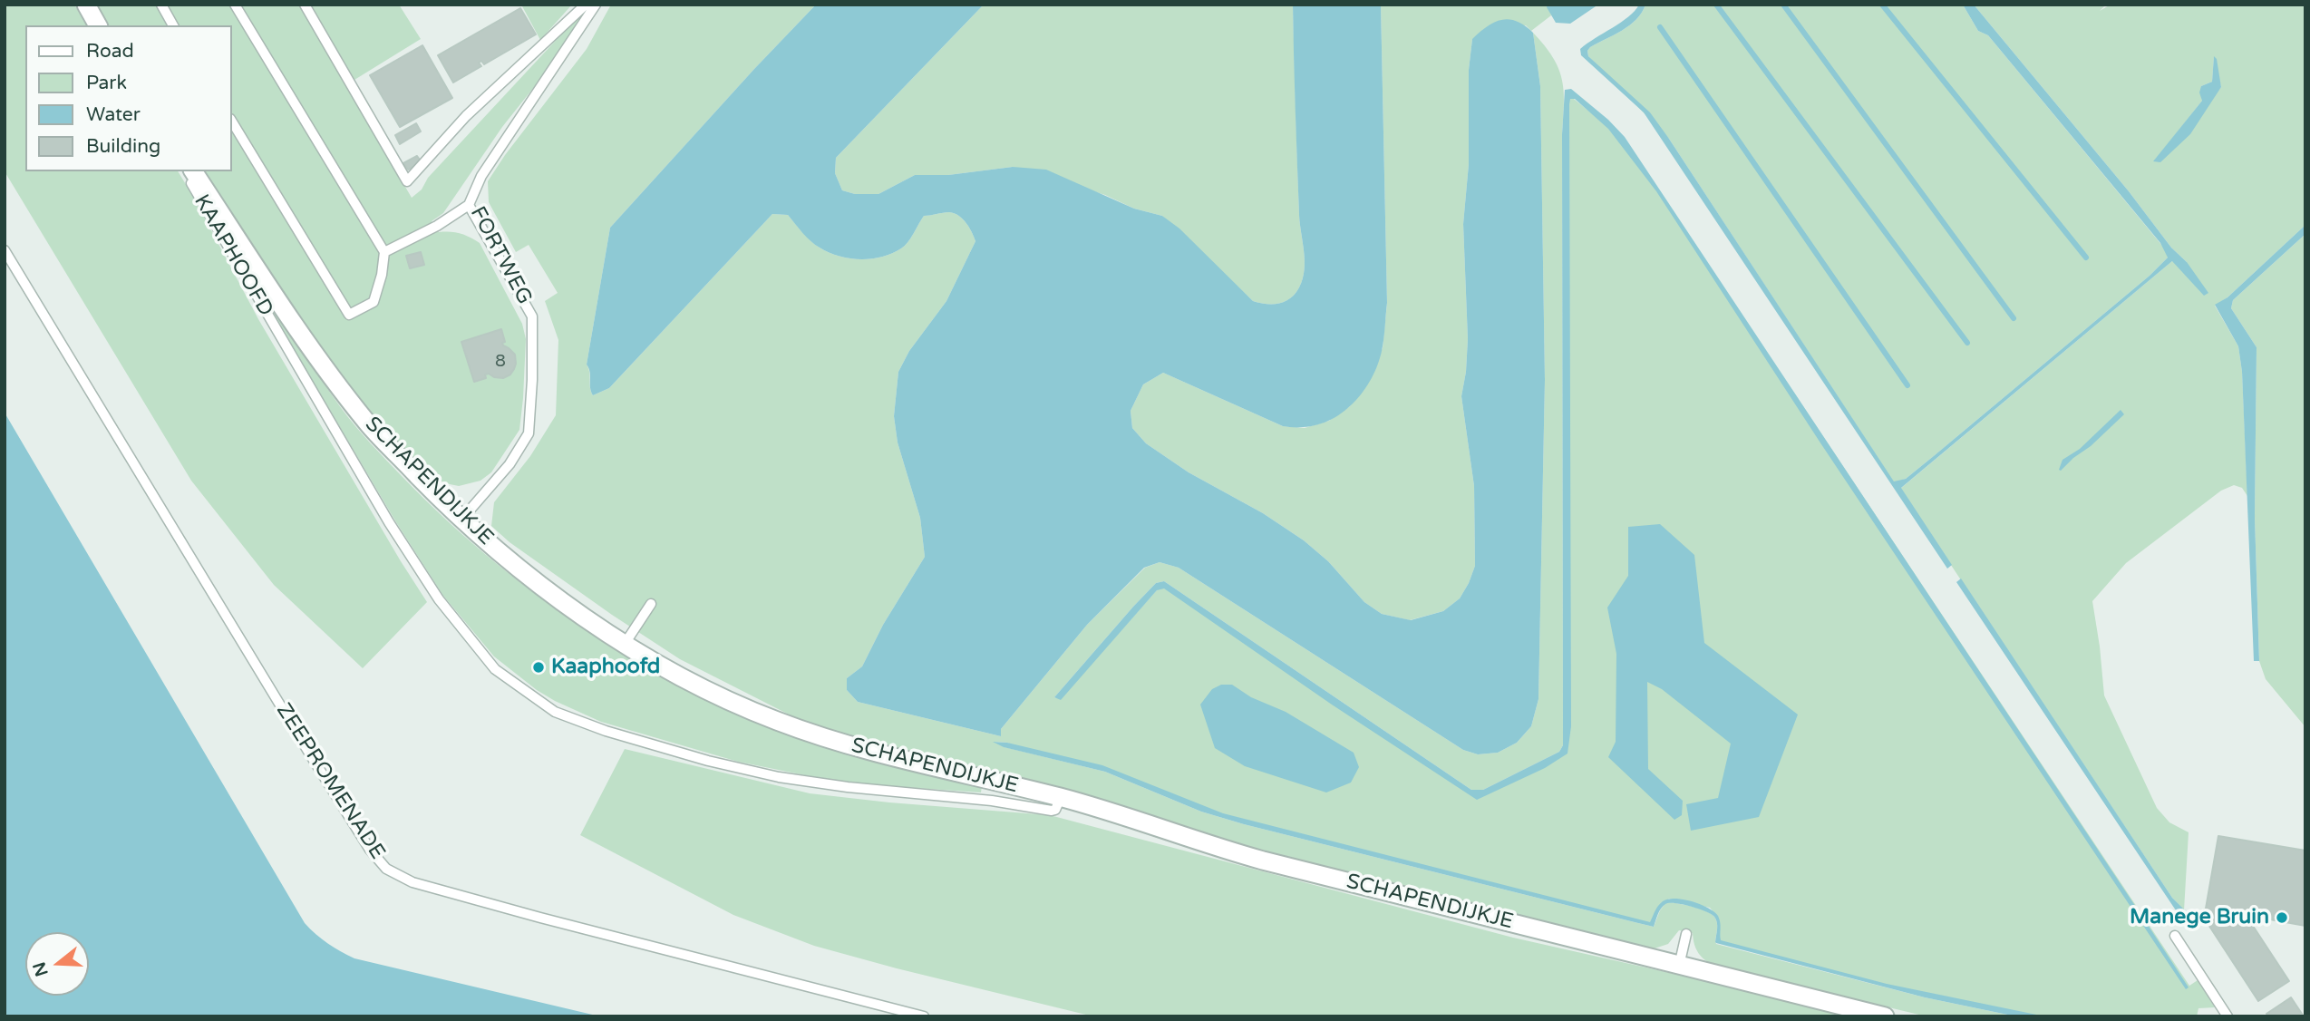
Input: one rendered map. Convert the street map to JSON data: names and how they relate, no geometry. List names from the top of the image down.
{
  "streets": {
    "street": ["SCHAPENDIJKJE"],
    "lane": ["KAAPHOOFD", "FORTWEG", "ZEEPROMENADE"]
  },
  "crossings": [
    ["KAAPHOOFD", "SCHAPENDIJKJE"],
    ["FORTWEG", "SCHAPENDIJKJE"]
  ],
  "places": ["Kaaphoofd", "Manege Bruin"],
  "house_numbers": ["8"],
  "legend": [
    "Road",
    "Park",
    "Water",
    "Building"
  ],
  "north": "left"
}
